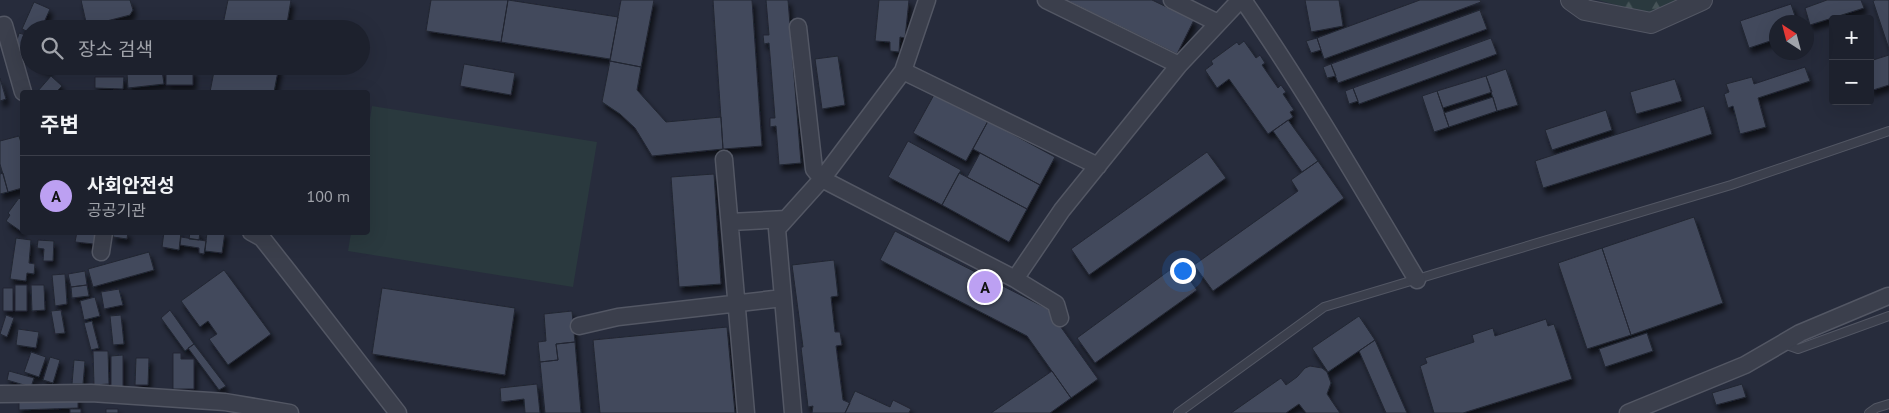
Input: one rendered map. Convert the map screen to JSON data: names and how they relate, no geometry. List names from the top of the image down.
{
  "north": "top left",
  "page": {
    "map_buttons": ["+", "−"],
    "search": "장소 검색",
    "heading": "주변",
    "list": [
      {
        "mark": "A",
        "name": "사회안전성",
        "note": "공공기관",
        "value": "100 m"
      }
    ],
    "pins": "A"
  }
}
